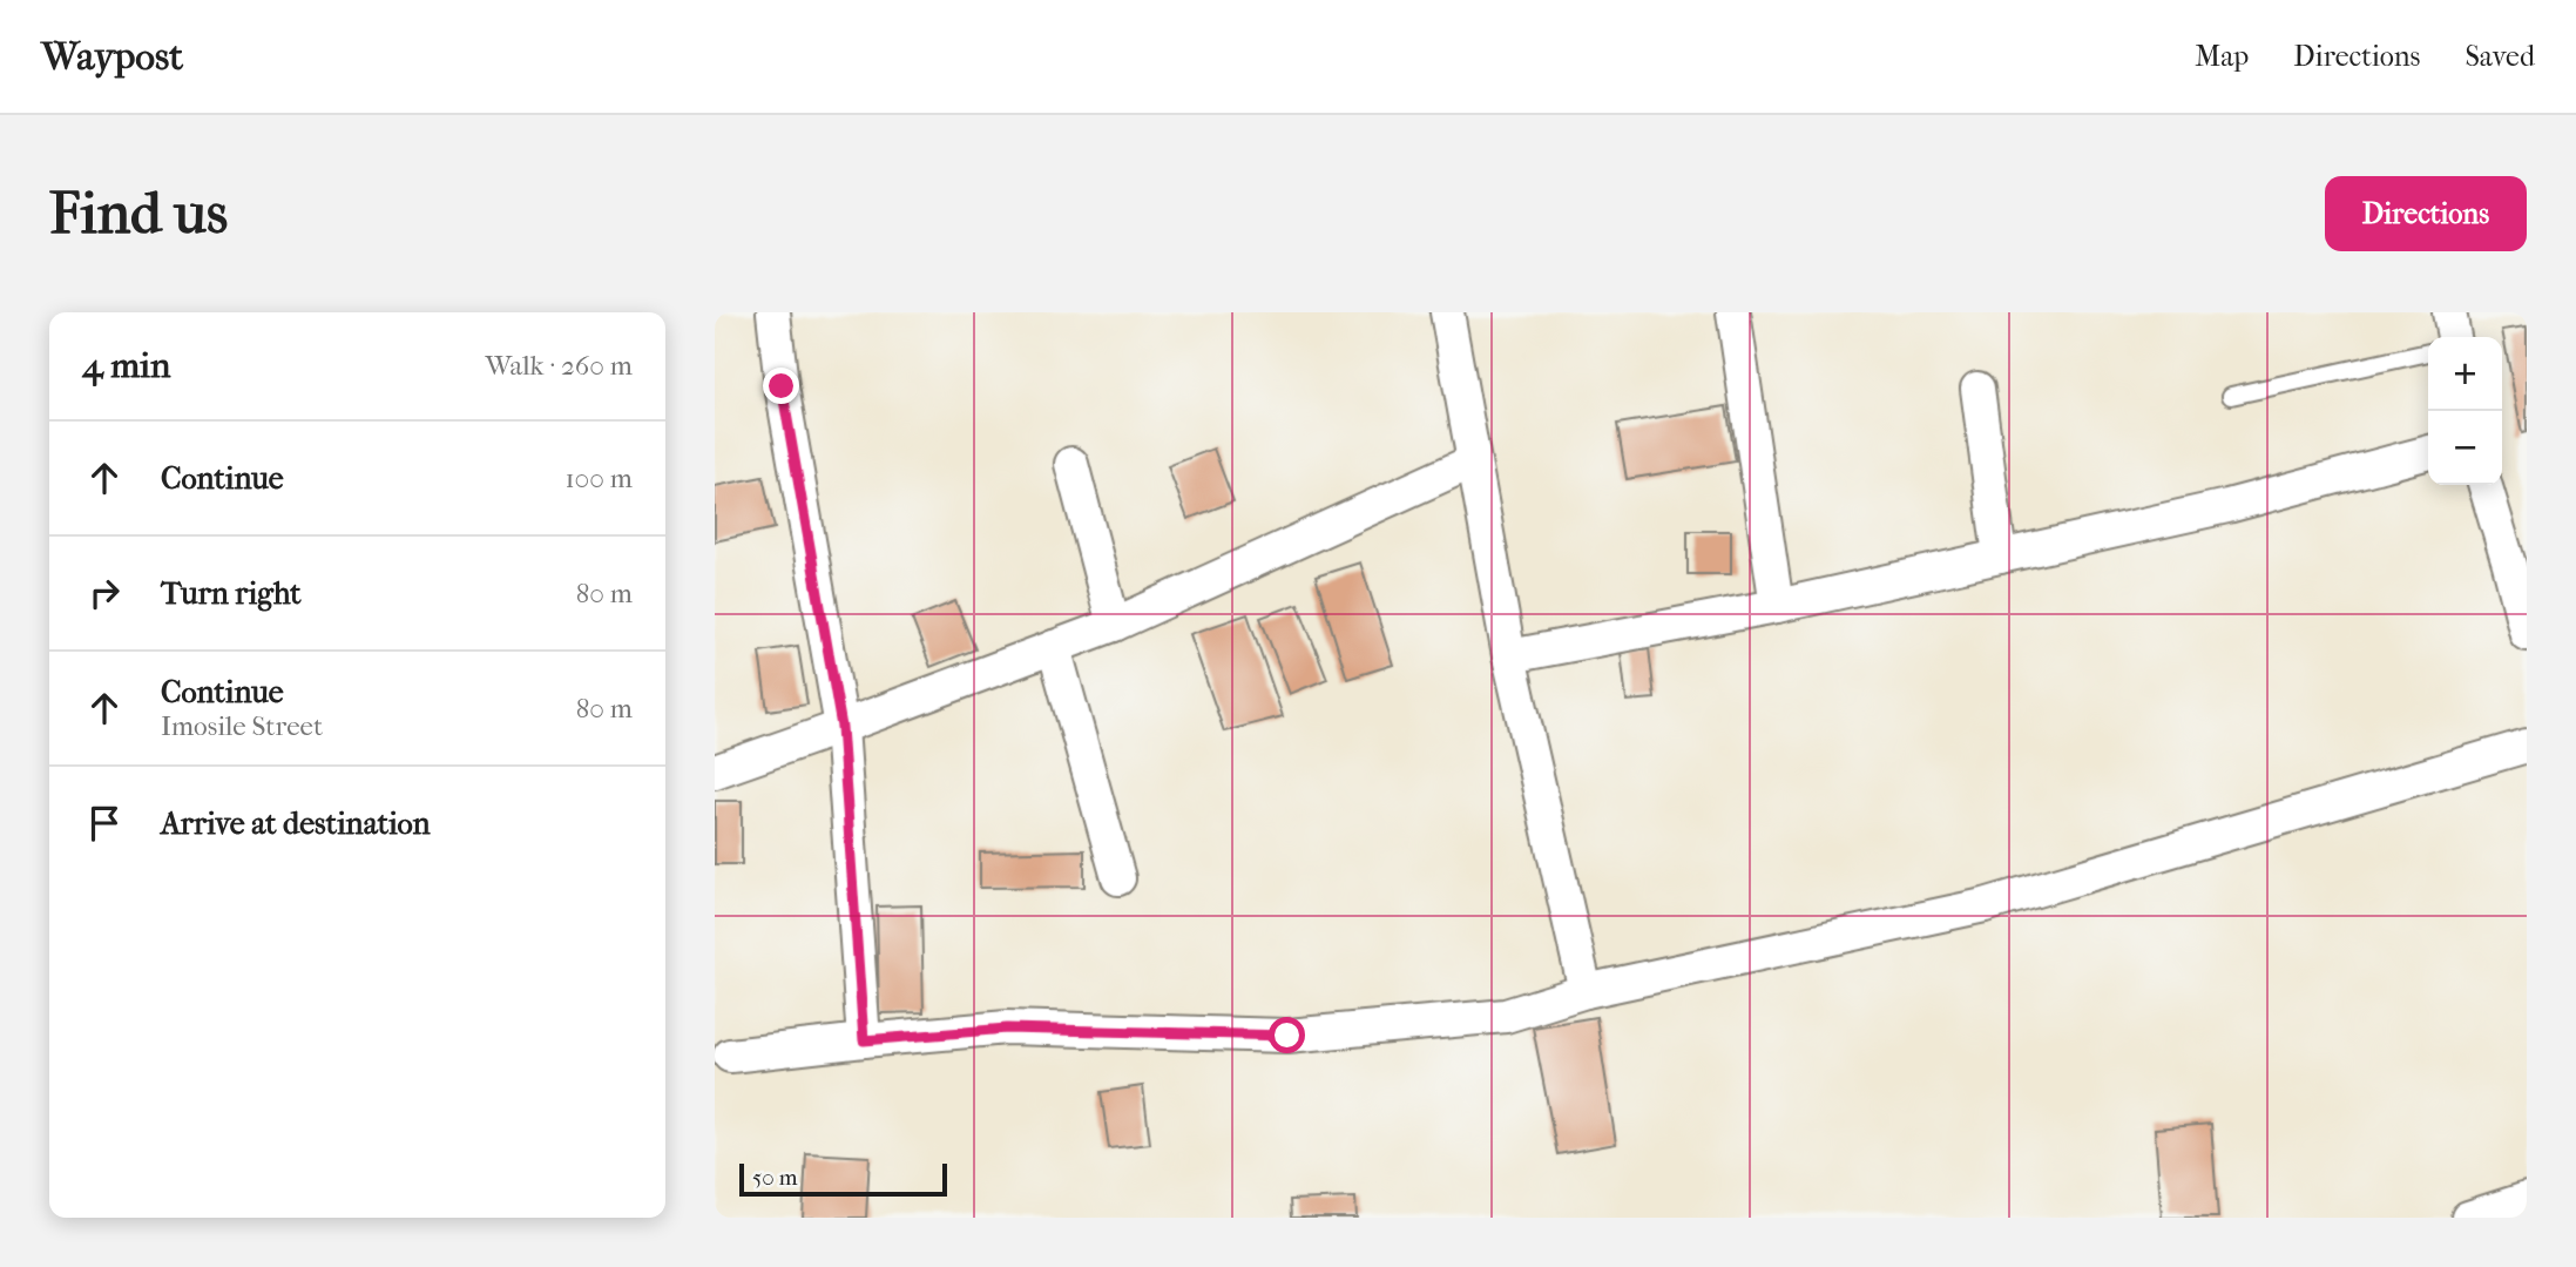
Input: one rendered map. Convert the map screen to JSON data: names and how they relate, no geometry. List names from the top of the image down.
{
  "scale_bar": "50 m",
  "page": {
    "header": "Waypost",
    "nav": ["Map", "Directions", "Saved"],
    "buttons": "Directions",
    "title": "Find us",
    "heading": ["4 min", "Walk · 260 m"],
    "map_buttons": ["+", "−"],
    "list": [
      ["Continue", "100 m"],
      ["Turn right", "80 m"],
      ["Continue", "Imosile Street", "80 m"],
      "Arrive at destination"
    ],
    "scale": "50 m"
  }
}
